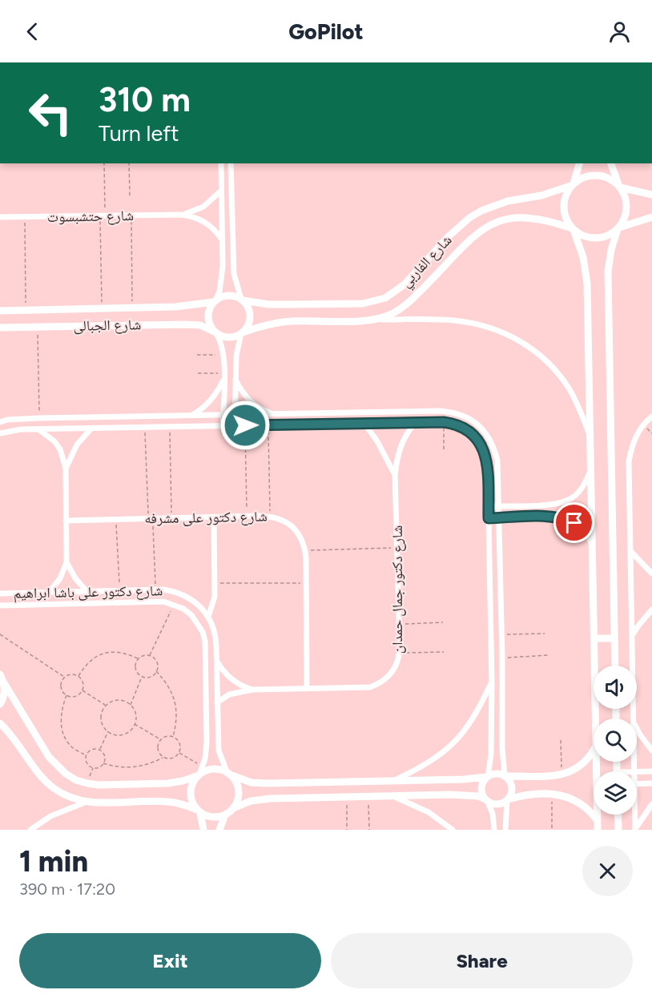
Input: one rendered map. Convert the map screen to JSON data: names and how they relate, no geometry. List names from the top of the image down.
{
  "streets": {
    "street": [
      "شارع حتشبسوت",
      "شارع الفاربي",
      "شارع الجبالى",
      "شارع دكتور على مشرفه",
      "شارع دكتور جمال حمدان",
      "شارع دكتور على باشا ابراهيم"
    ]
  },
  "crossings": [
    ["شارع الفاربي", "شارع الجبالى"],
    ["شارع دكتور على مشرفه", "شارع دكتور جمال حمدان"],
    ["شارع دكتور جمال حمدان", "شارع دكتور على باشا ابراهيم"]
  ],
  "page": {
    "header": "GoPilot",
    "turn": ["310 m", "Turn left"],
    "heading": ["1 min", "390 m · 17:20"],
    "buttons": ["Exit", "Share"]
  }
}
